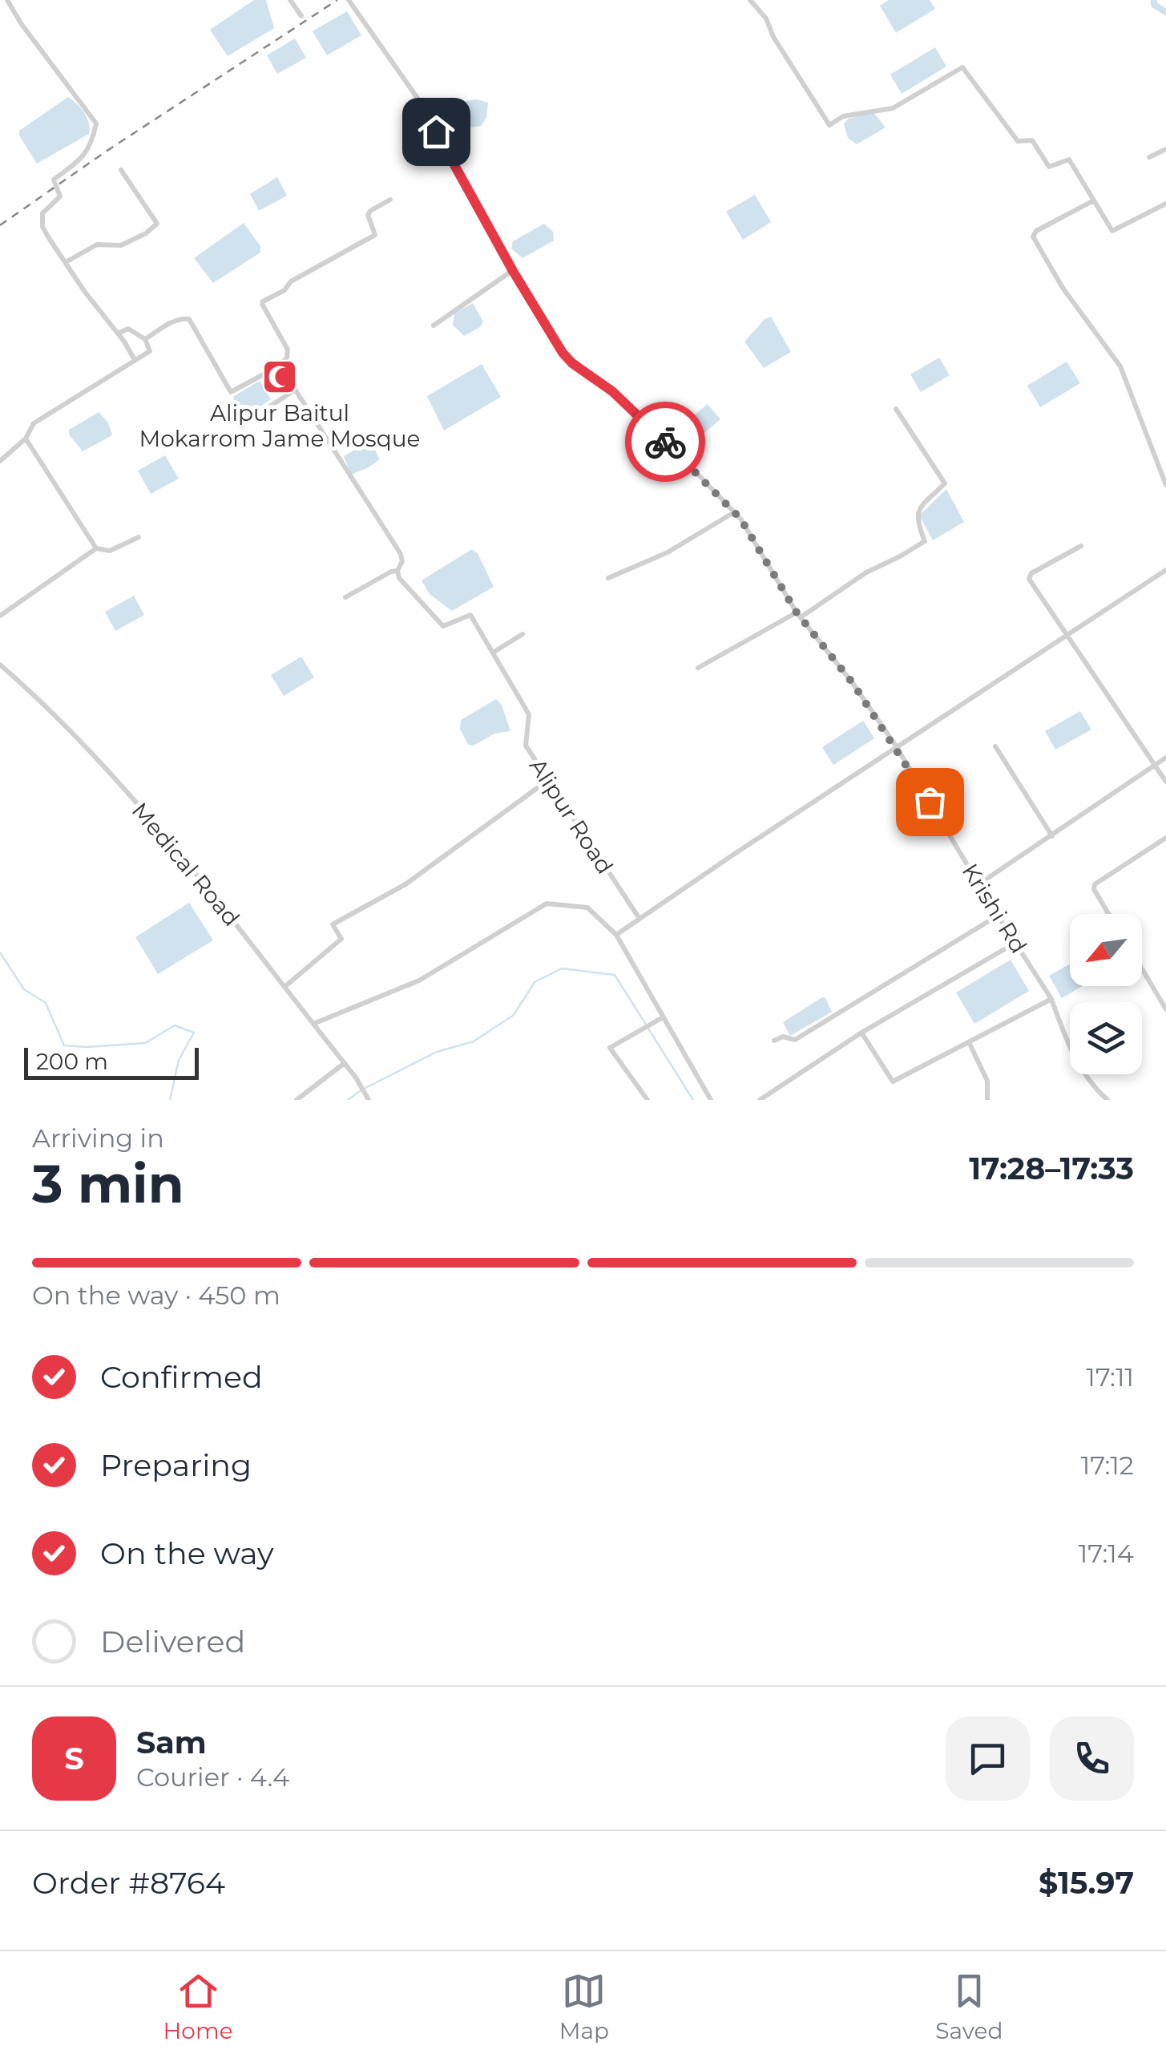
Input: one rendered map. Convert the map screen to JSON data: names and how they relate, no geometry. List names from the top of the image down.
{
  "streets": {
    "street": ["Alipur Road", "Medical Road", "Krishi Rd"]
  },
  "places": {
    "mosque": ["Alipur Baitul Mokarrom Jame Mosque"]
  },
  "scale_bar": "200 m",
  "north": "bottom left",
  "page": {
    "scale": "200 m",
    "heading": ["3 min", "Arriving in", "17:28–17:33"],
    "panel": [
      "Sam",
      "Courier · 4.4",
      "Order #8764",
      "$15.97"
    ],
    "bar": "On the way · 450 m",
    "list": [
      ["Confirmed", "17:11"],
      ["Preparing", "17:12"],
      ["On the way", "17:14"],
      "Delivered"
    ],
    "round": "S",
    "tabs": ["Home", "Map", "Saved"]
  }
}
